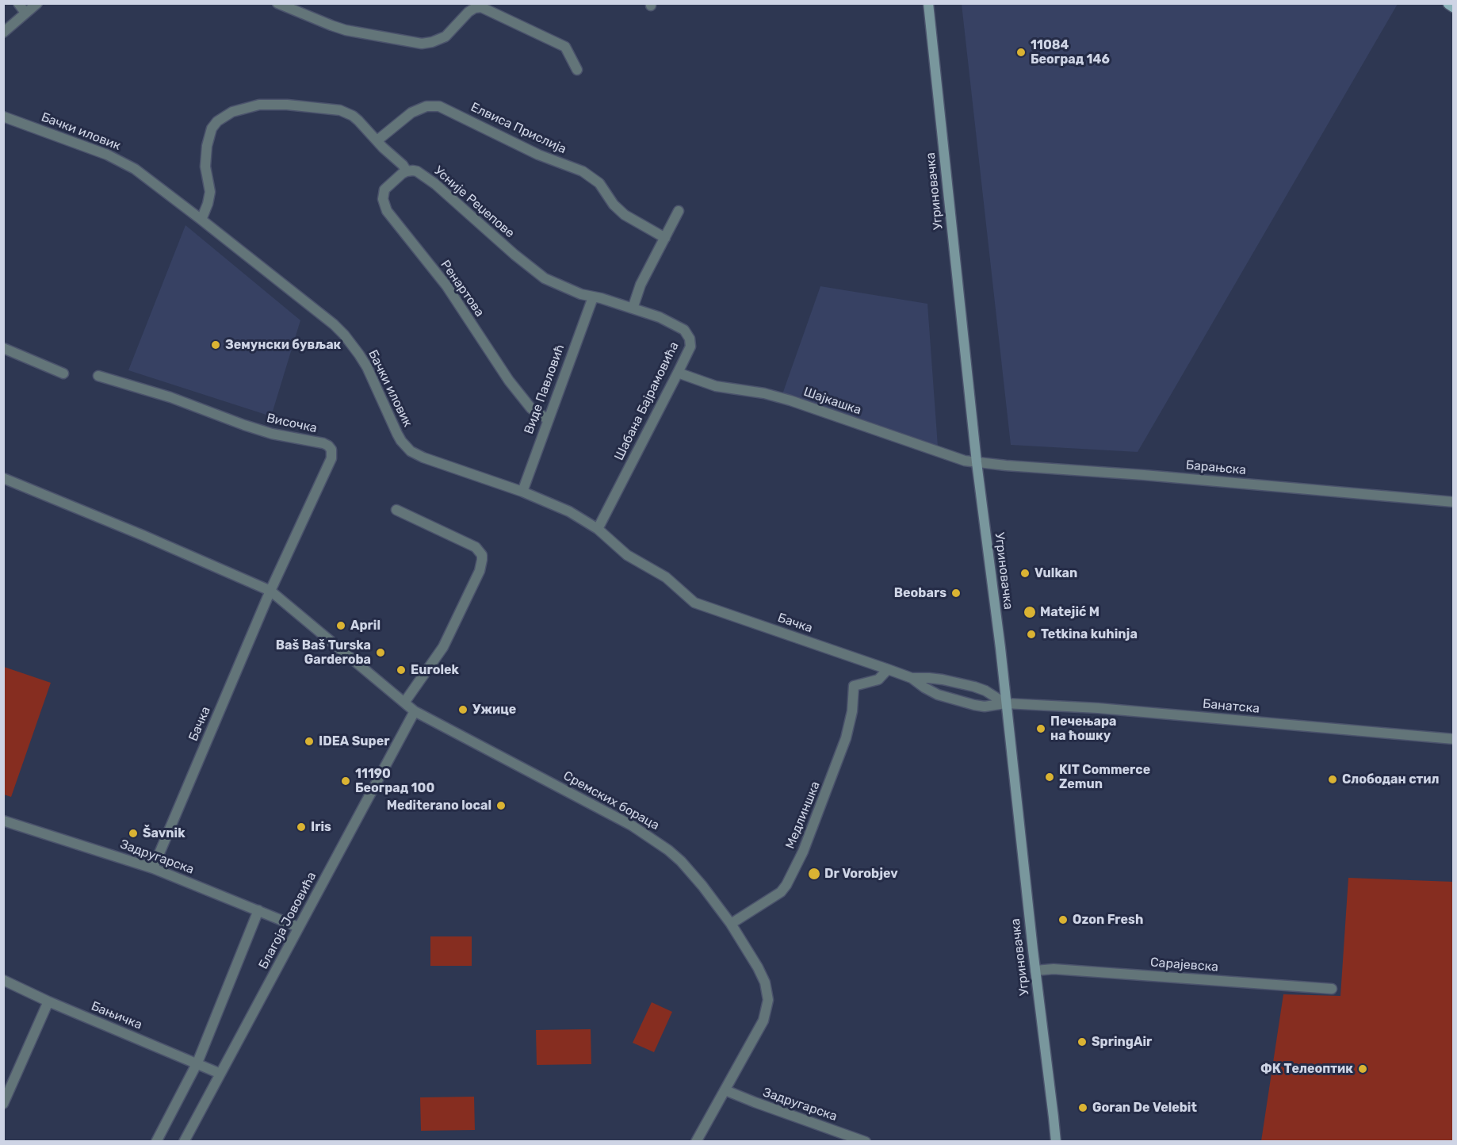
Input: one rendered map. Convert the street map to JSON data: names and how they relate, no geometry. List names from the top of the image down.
{
  "streets": {
    "main road": ["Угриновачка"],
    "street": [
      "Елвиса Прислија",
      "Бачки иловик",
      "Усније Реџепове",
      "Ренартова",
      "Виде Павловић",
      "Шабана Бајрамовића",
      "Шајкашка",
      "Височка",
      "Барањска",
      "Бачка",
      "Банатска",
      "Сремских бораца",
      "Медлиншка",
      "Задругарска",
      "Благоја Јововића",
      "Сарајевска",
      "Бањичка"
    ]
  },
  "crossings": [
    ["Елвиса Прислија", "Усније Реџепове"],
    ["Бачки иловик", "Усније Реџепове"],
    ["Бачки иловик", "Виде Павловић"],
    ["Бачки иловик", "Шабана Бајрамовића"],
    ["Бачки иловик", "Бачка"],
    ["Угриновачка", "Шајкашка"],
    ["Угриновачка", "Барањска"],
    ["Угриновачка", "Бачка"],
    ["Угриновачка", "Банатска"],
    ["Угриновачка", "Сарајевска"],
    ["Усније Реџепове", "Ренартова"],
    ["Усније Реџепове", "Виде Павловић"],
    ["Усније Реџепове", "Шабана Бајрамовића"],
    ["Ренартова", "Виде Павловић"],
    ["Шабана Бајрамовића", "Шајкашка"],
    ["Шајкашка", "Барањска"],
    ["Височка", "Бачка"],
    ["Бачка", "Банатска"],
    ["Бачка", "Медлиншка"],
    ["Бачка", "Задругарска"],
    ["Сремских бораца", "Медлиншка"],
    ["Сремских бораца", "Задругарска"],
    ["Сремских бораца", "Благоја Јововића"],
    ["Задругарска", "Благоја Јововића"],
    ["Благоја Јововића", "Бањичка"]
  ],
  "places": [
    "11084 Београд 146",
    "Земунски бувљак",
    "Vulkan",
    "Beobars",
    "Matejić M",
    "April",
    "Tetkina kuhinja",
    "Baš Baš Turska Garderoba",
    "Eurolek",
    "Ужице",
    "Печењара на ћошку",
    "IDEA Super",
    "KIT Commerce Zemun",
    "Слободан стил",
    "11190 Београд 100",
    "Mediterano local",
    "Iris",
    "Šavnik",
    "Dr Vorobjev",
    "Ozon Fresh",
    "SpringAir",
    "ФК Телеоптик",
    "Goran De Velebit"
  ]
}
